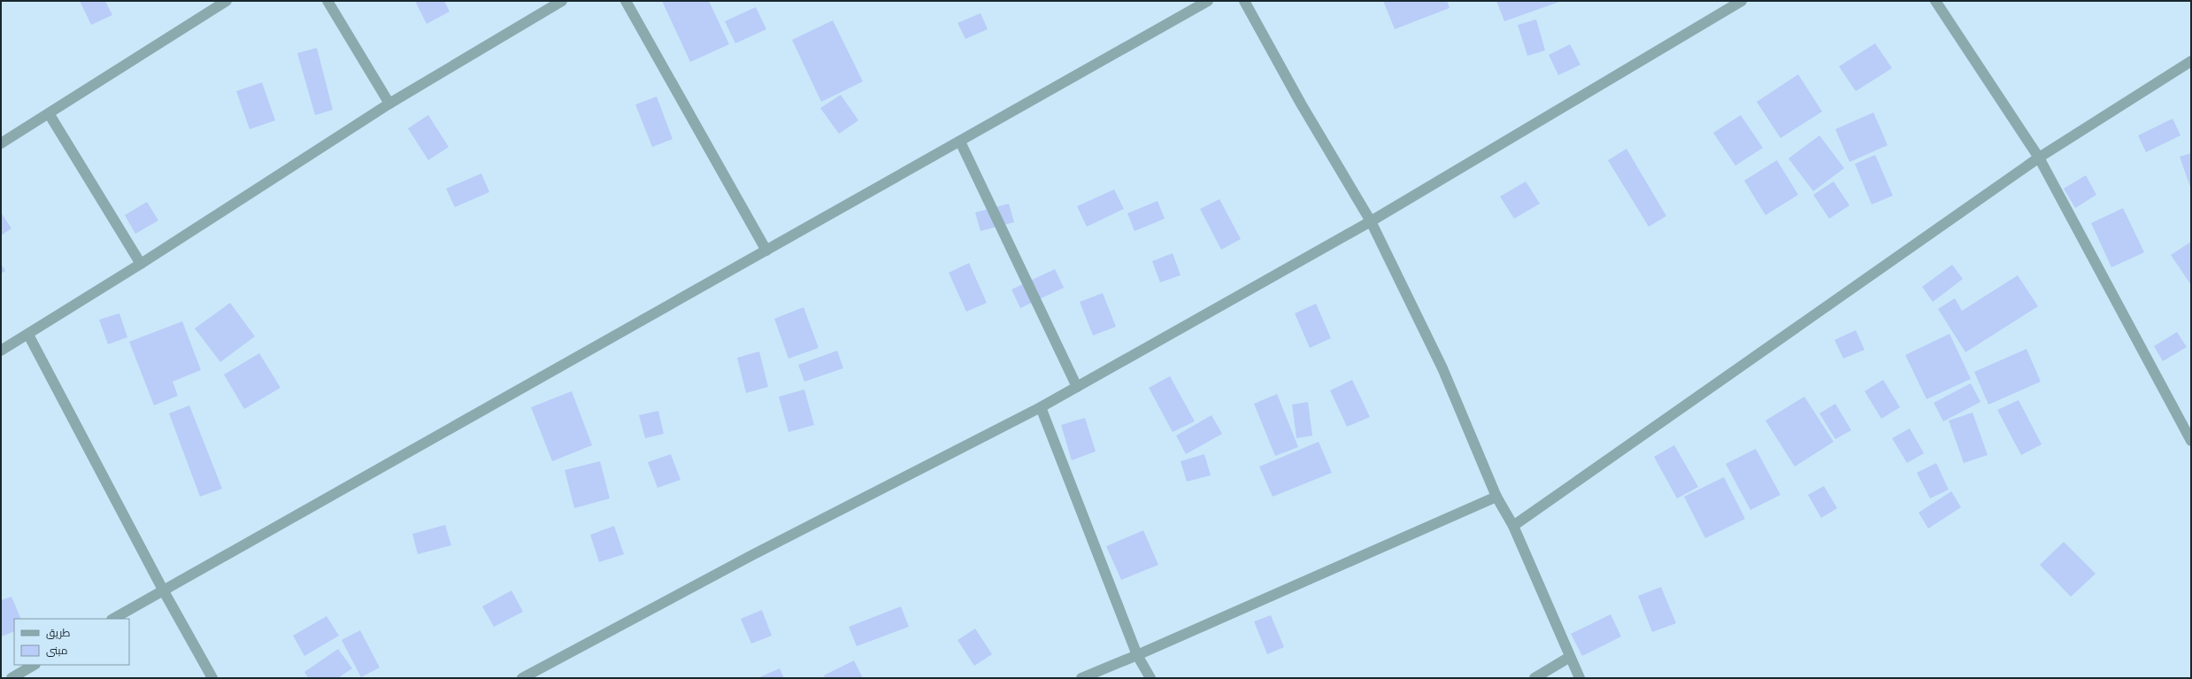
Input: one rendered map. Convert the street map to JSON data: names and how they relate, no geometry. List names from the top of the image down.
{
  "legend": ["طريق", "مبنى"]
}
